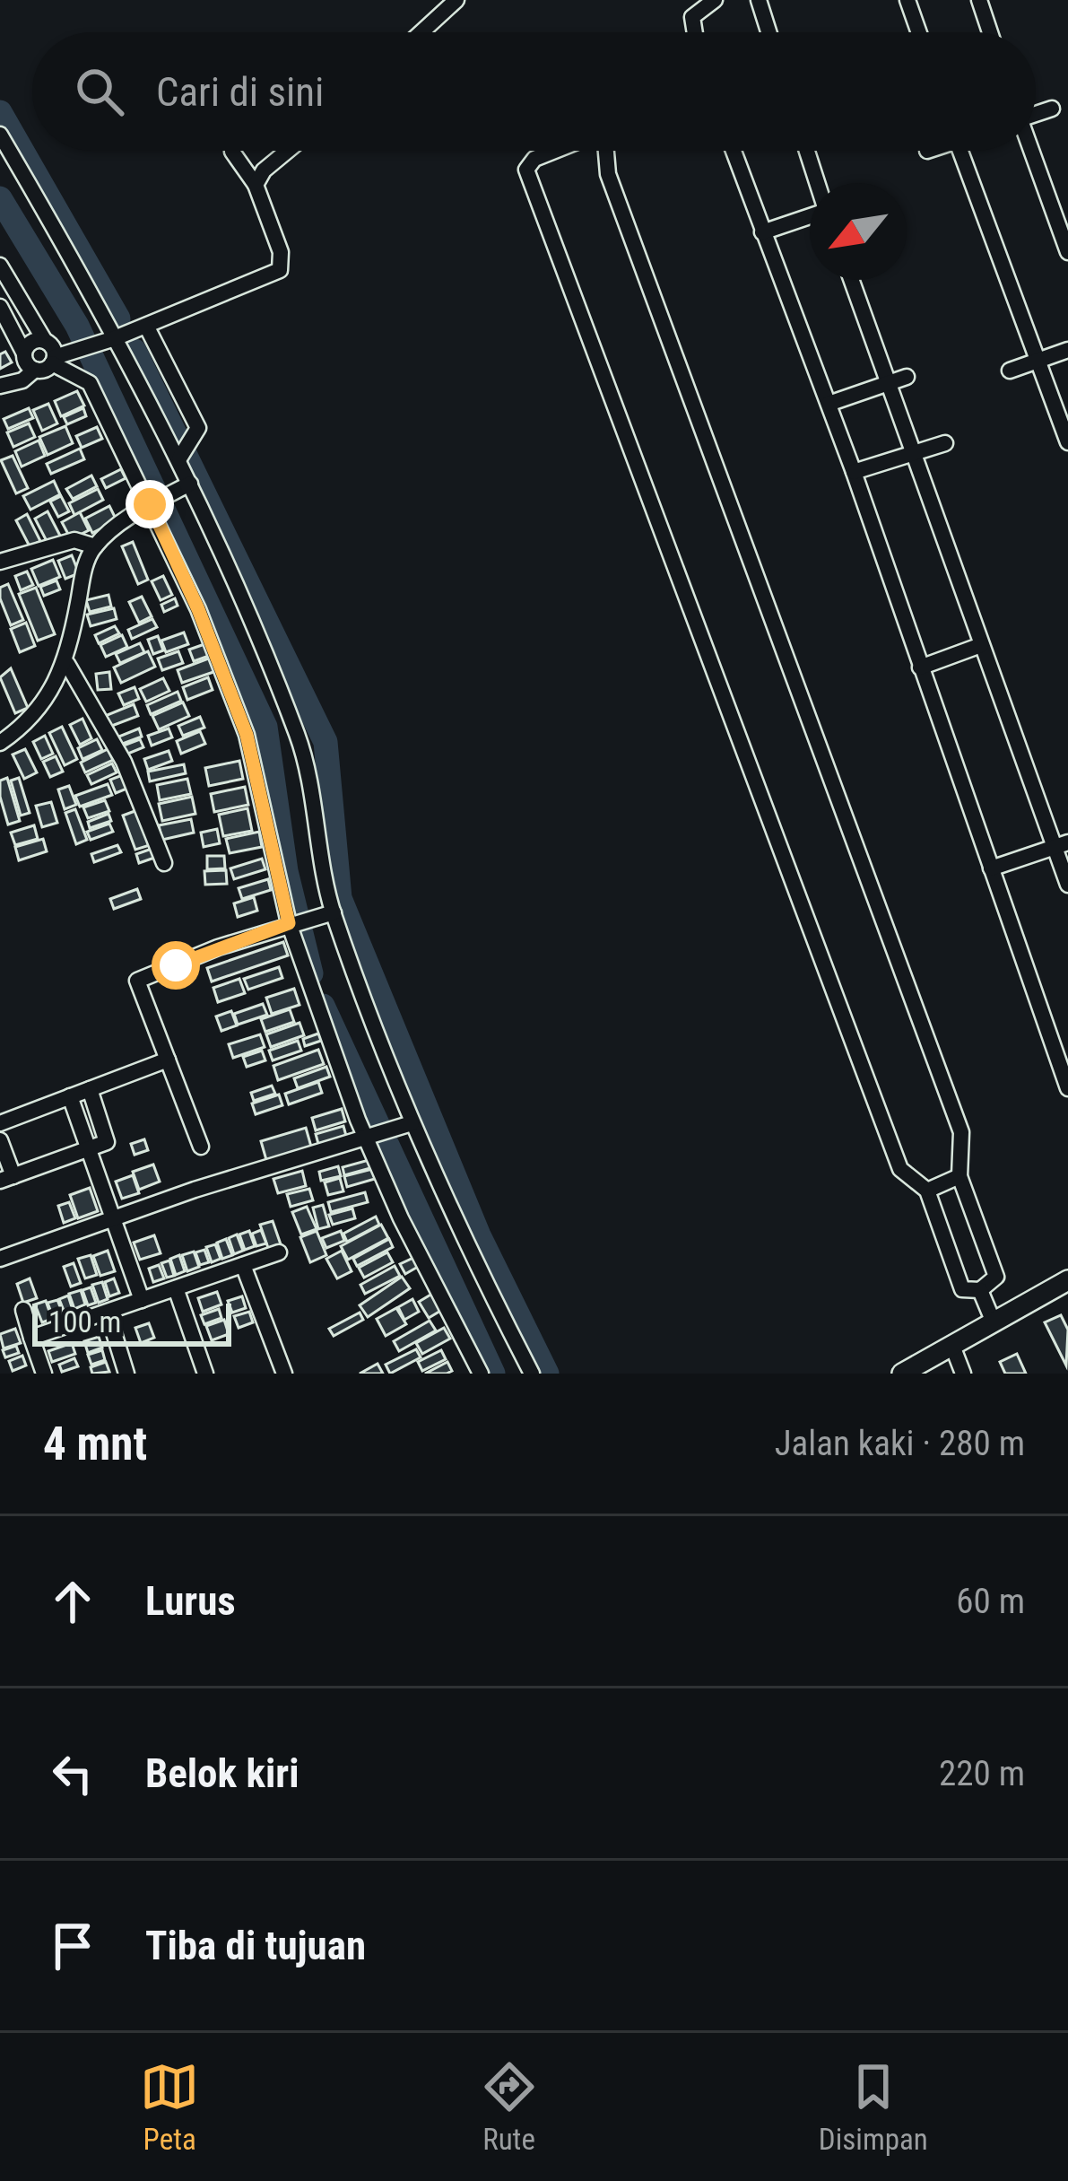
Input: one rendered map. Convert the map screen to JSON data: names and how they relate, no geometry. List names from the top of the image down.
{
  "scale_bar": "100 m",
  "north": "bottom left",
  "page": {
    "search": "Cari di sini",
    "scale": "100 m",
    "heading": ["4 mnt", "Jalan kaki · 280 m"],
    "list": [
      ["Lurus", "60 m"],
      ["Belok kiri", "220 m"],
      "Tiba di tujuan"
    ],
    "nav": ["Peta", "Rute", "Disimpan"]
  }
}
